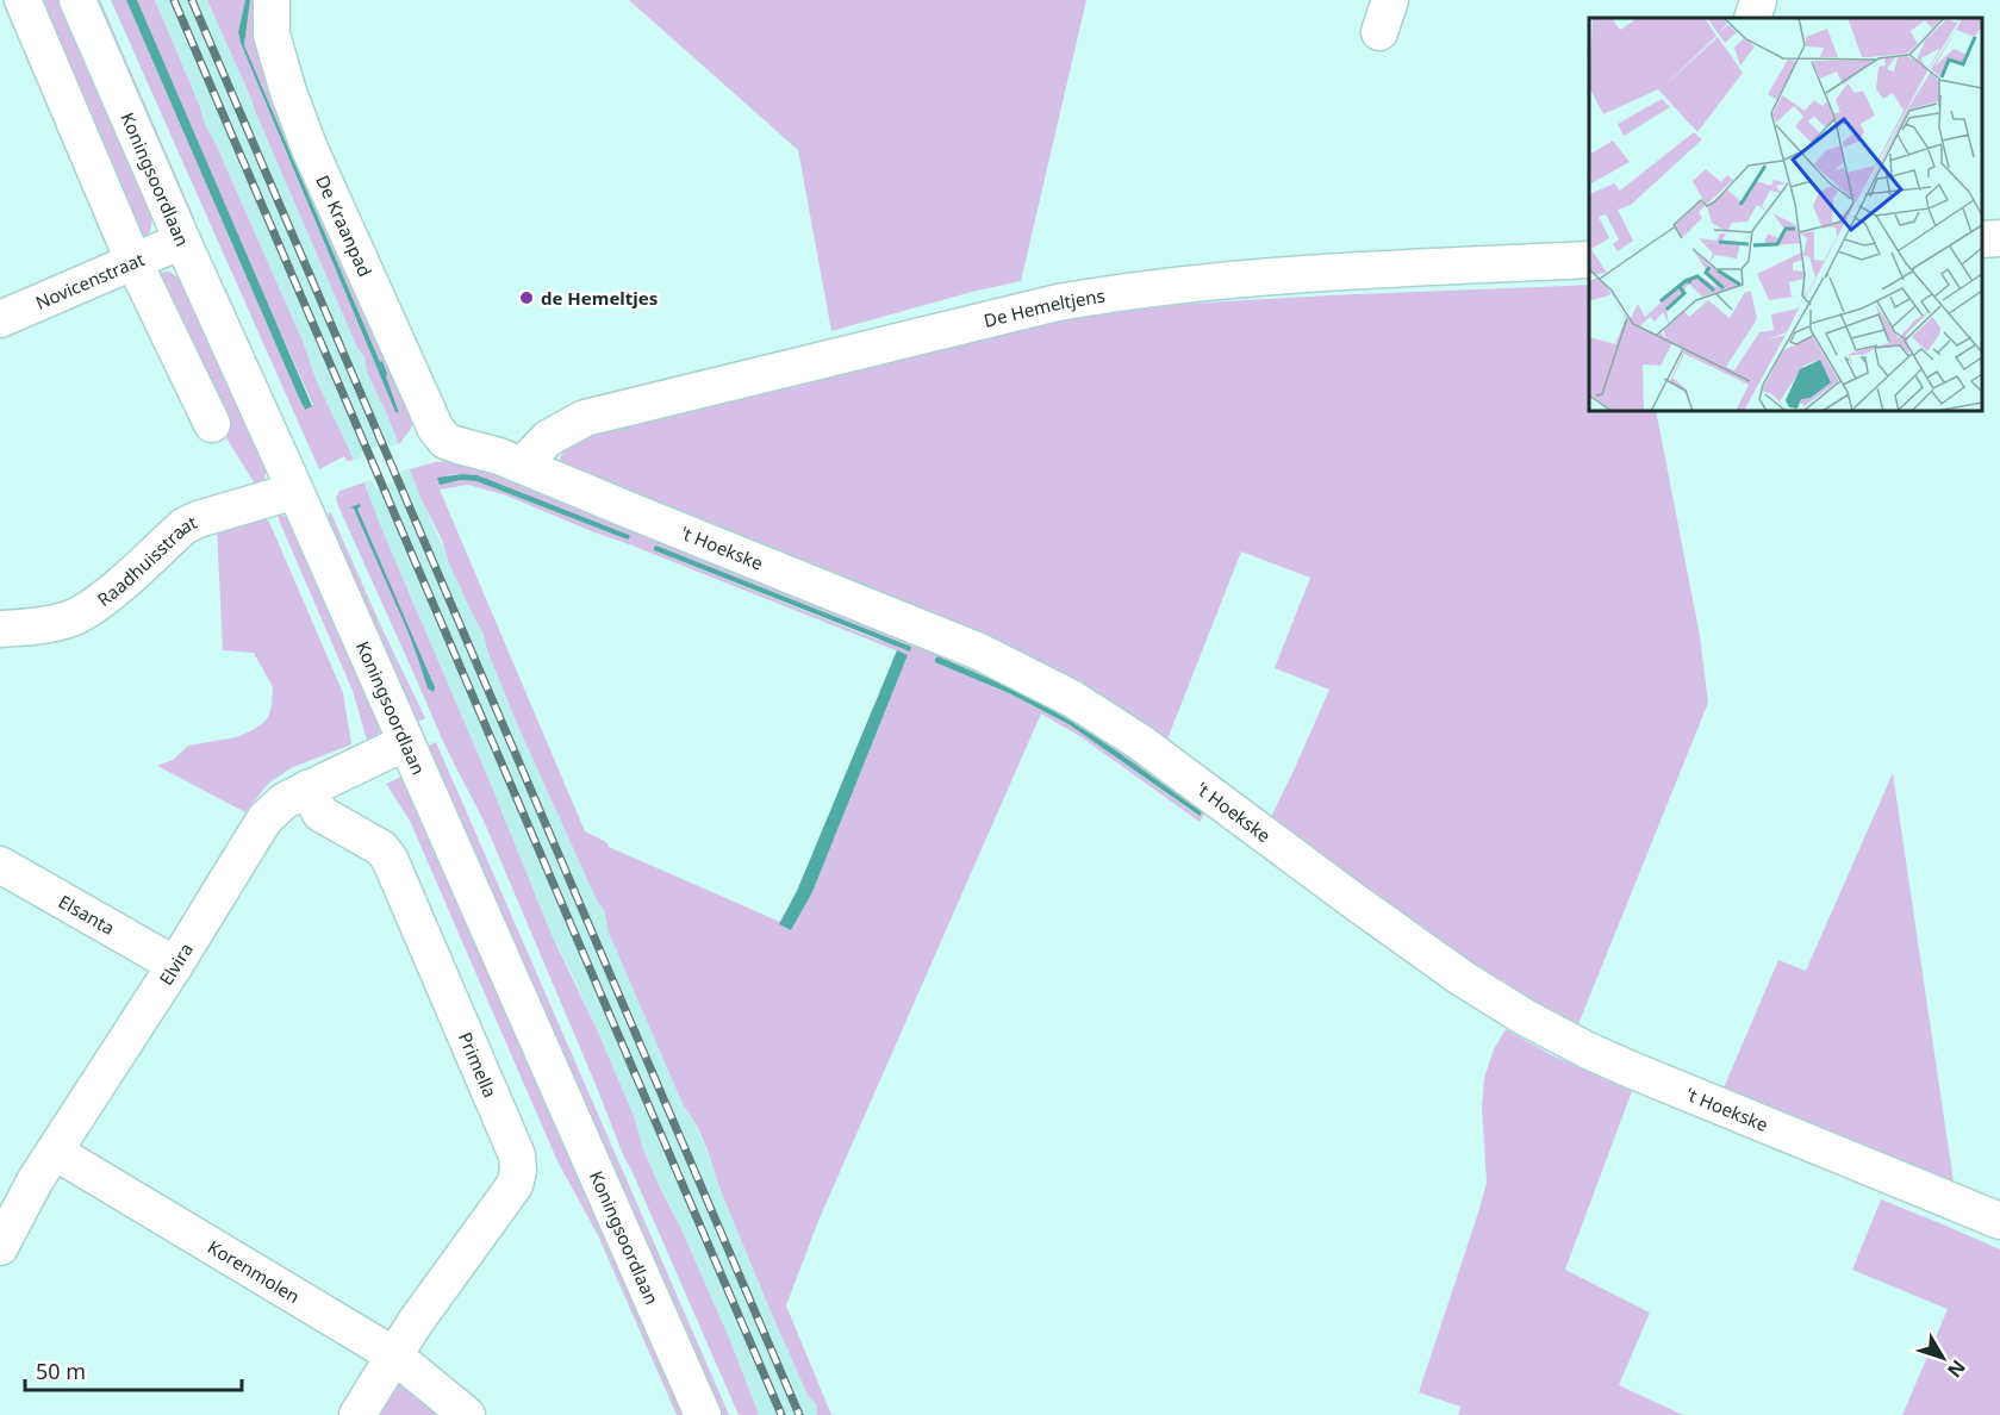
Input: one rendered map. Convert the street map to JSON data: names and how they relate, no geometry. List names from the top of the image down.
{
  "streets": {
    "street": [
      "Koningsoordlaan",
      "De Kraanpad",
      "Novicenstraat",
      "De Hemeltjens",
      "'t Hoekske",
      "Raadhuisstraat",
      "Elsanta",
      "Elvira",
      "Primella",
      "Korenmolen"
    ]
  },
  "crossings": [
    ["Koningsoordlaan", "Novicenstraat"],
    ["Koningsoordlaan", "Raadhuisstraat"],
    ["Koningsoordlaan", "Elvira"],
    ["De Kraanpad", "'t Hoekske"],
    ["De Hemeltjens", "'t Hoekske"],
    ["Elsanta", "Elvira"],
    ["Elvira", "Primella"],
    ["Elvira", "Korenmolen"],
    ["Primella", "Korenmolen"]
  ],
  "places": ["de Hemeltjes"],
  "scale_bar": "50 m",
  "north": "bottom right"
}
